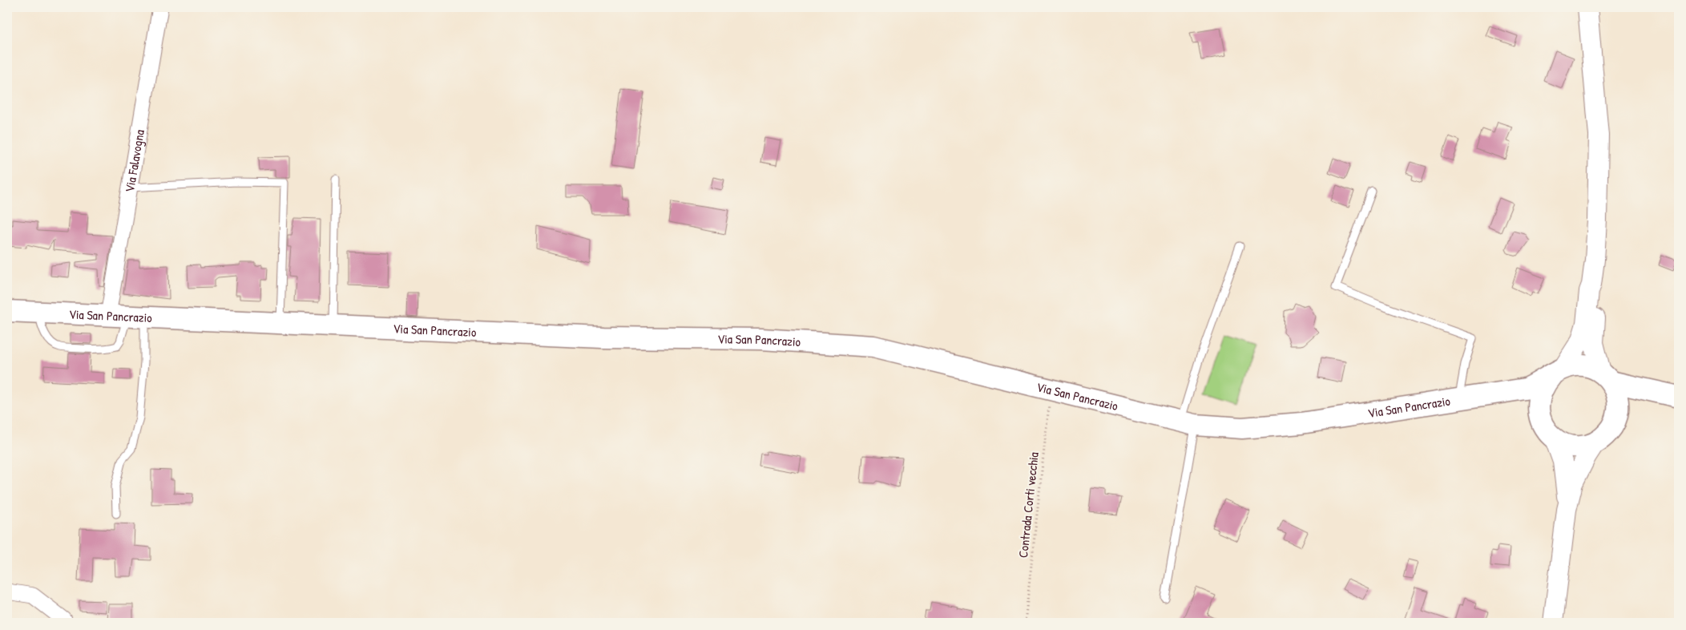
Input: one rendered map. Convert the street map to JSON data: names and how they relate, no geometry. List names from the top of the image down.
{
  "streets": {
    "main road": ["Via San Pancrazio"],
    "street": ["Via Falavogna"],
    "path": ["Contrada Corti vecchia"]
  },
  "crossings": [
    ["Via Falavogna", "Via San Pancrazio"],
    ["Via San Pancrazio", "Contrada Corti vecchia"]
  ]
}
